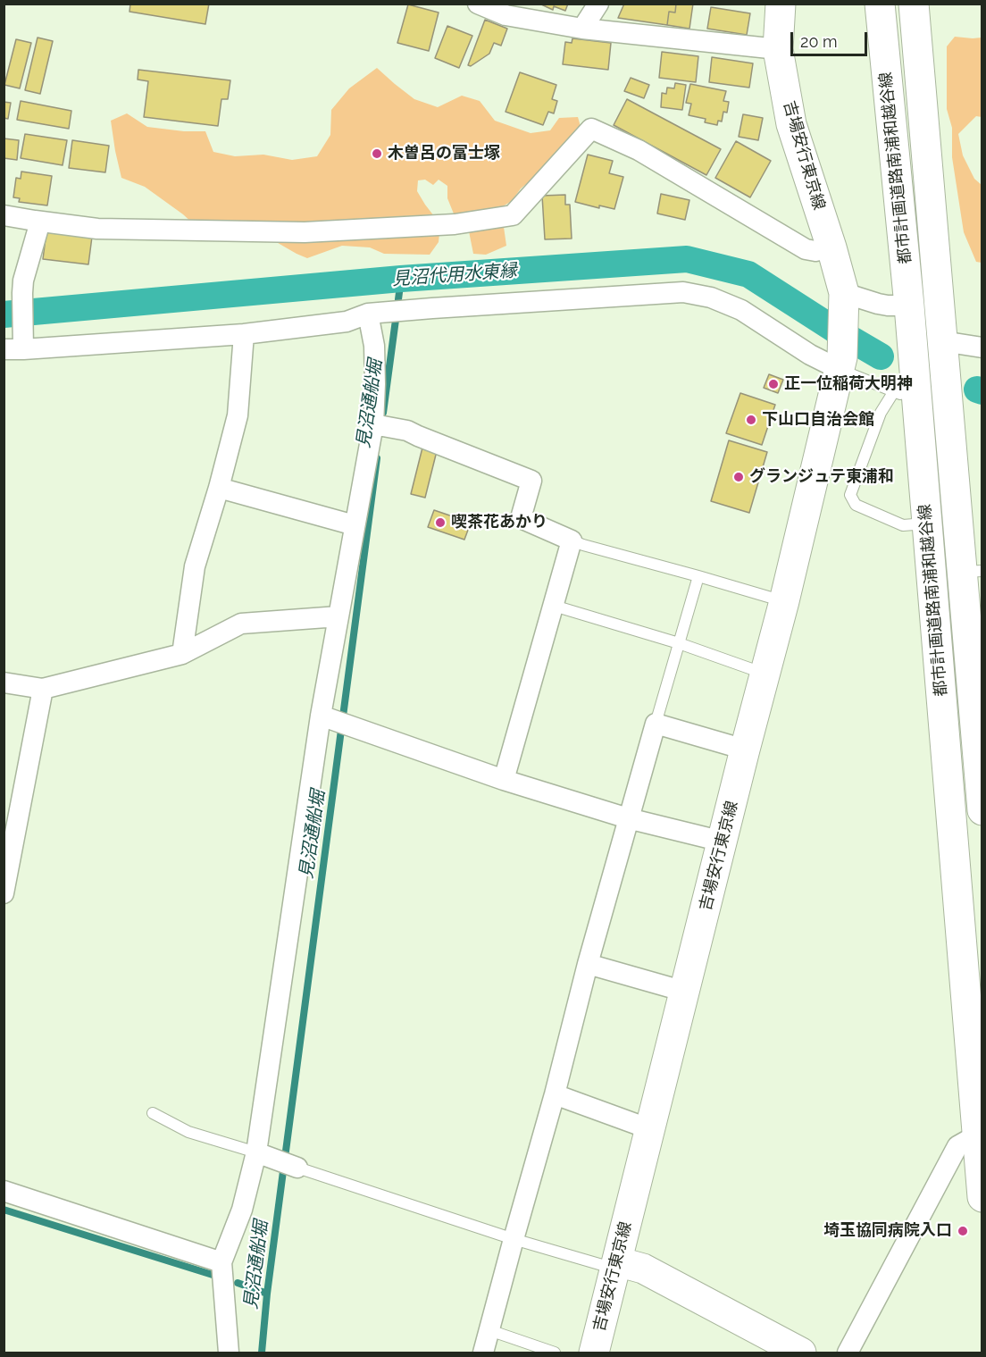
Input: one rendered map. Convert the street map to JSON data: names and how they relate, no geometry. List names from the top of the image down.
{
  "streets": {
    "street": ["吉場安行東京線", "都市計画道路南浦和越谷線"]
  },
  "water": ["見沼代用水東縁", "見沼通船堀"],
  "places": [
    "木曽呂の富士塚",
    "正一位稲荷大明神",
    "下山口自治会館",
    "グランジュテ東浦和",
    "喫茶花あかり",
    "埼玉協同病院入口"
  ],
  "scale_bar": "20 m"
}
